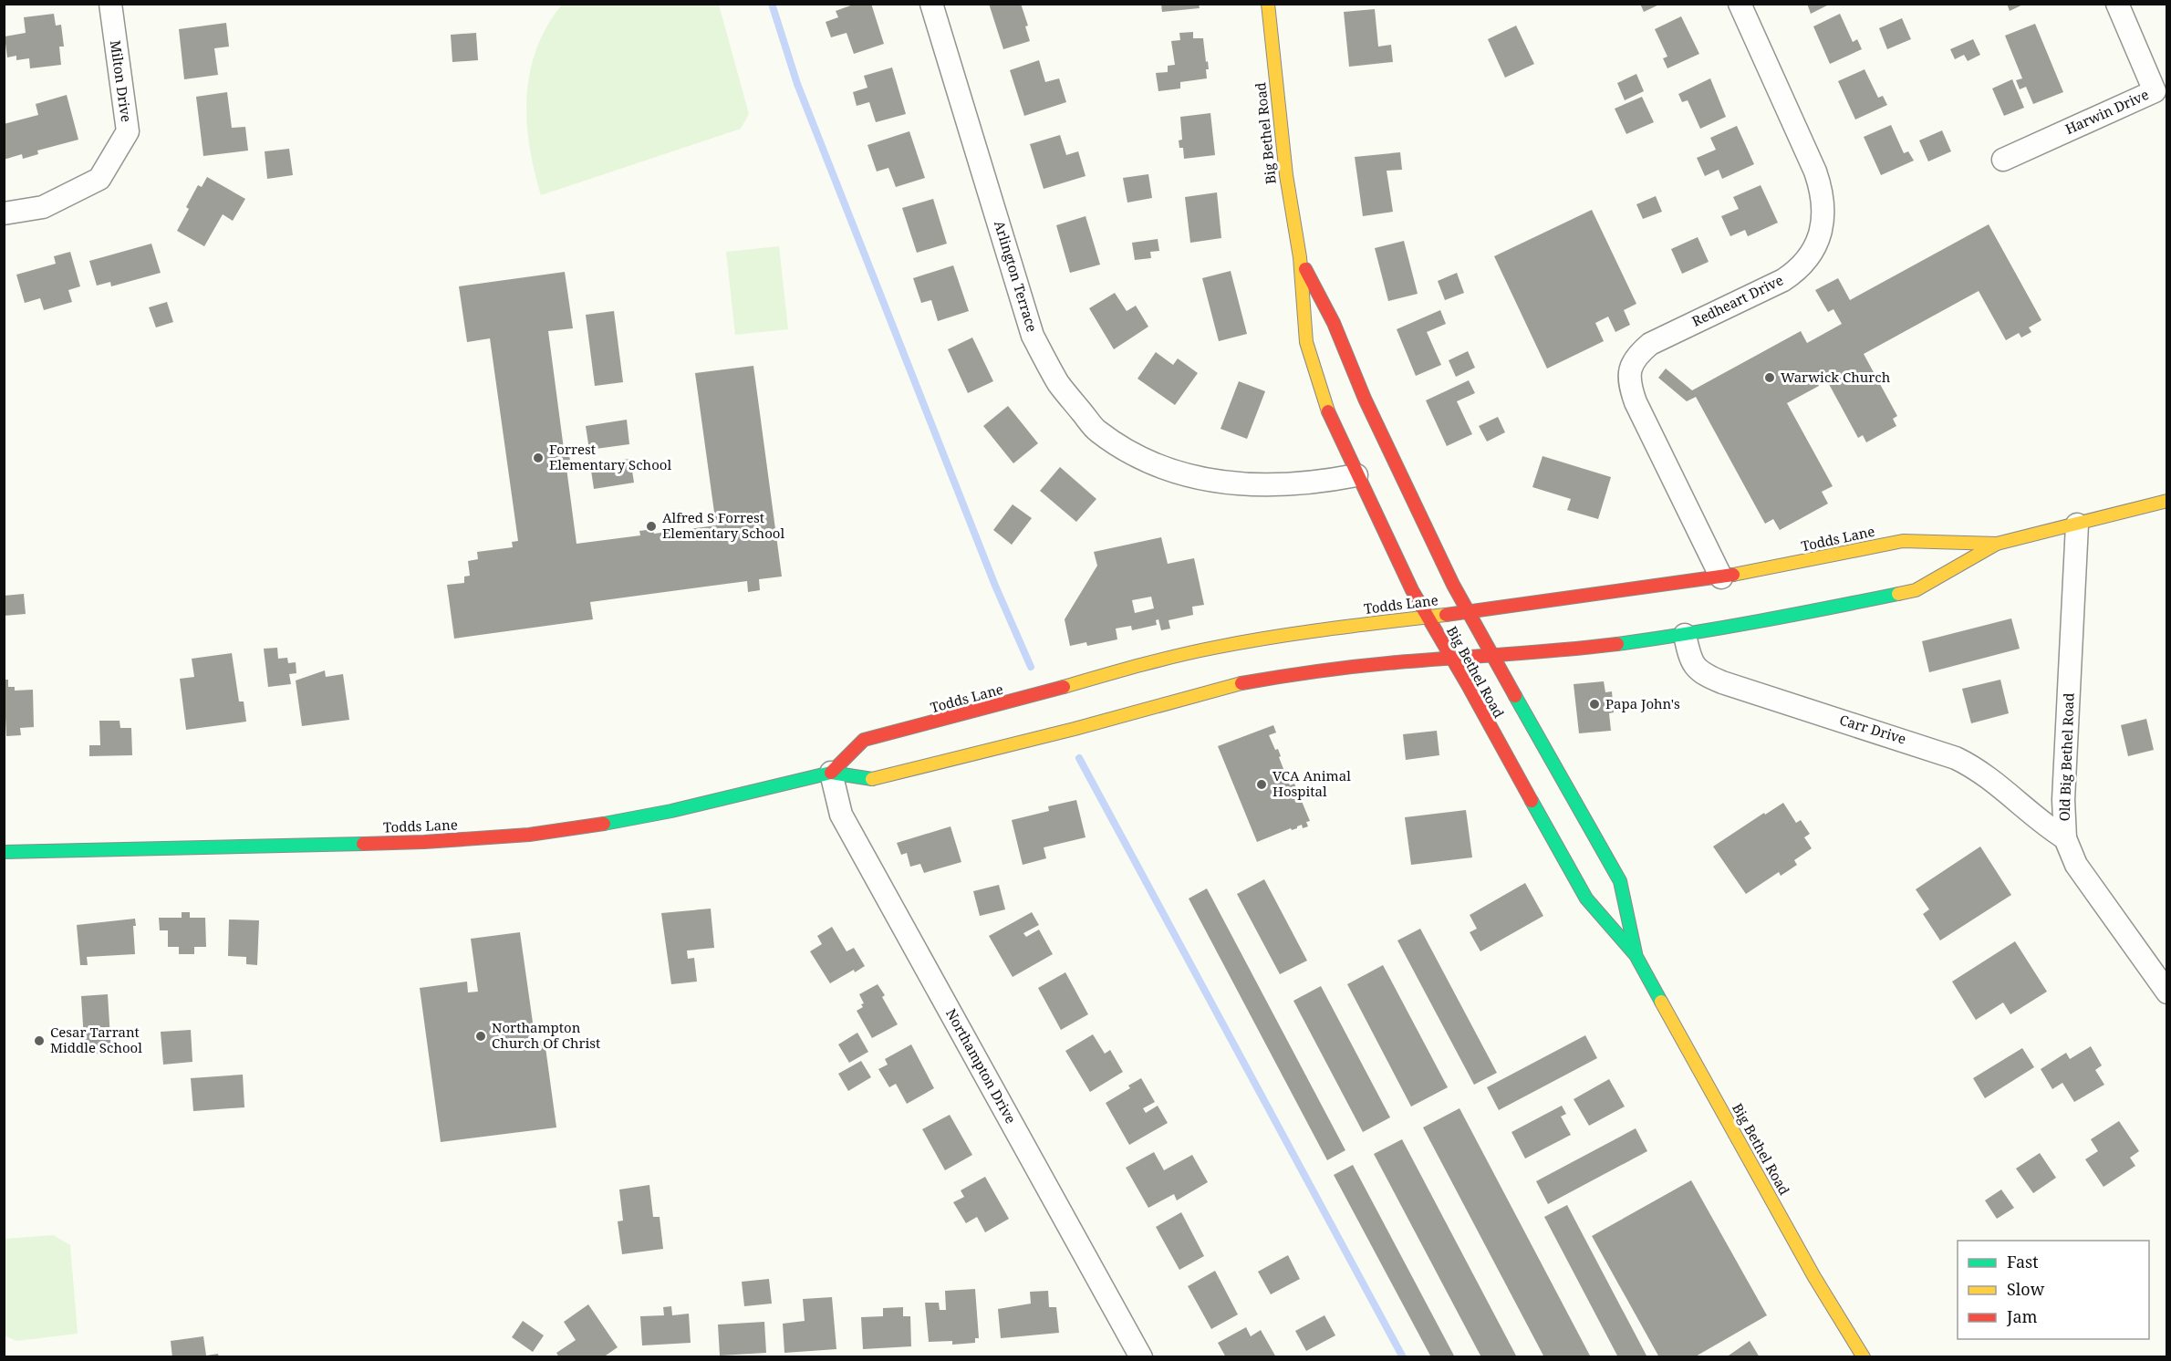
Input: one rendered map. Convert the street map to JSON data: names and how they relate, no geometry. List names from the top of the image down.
{
  "streets": {
    "main road": ["Big Bethel Road", "Todds Lane"],
    "street": [
      "Milton Drive",
      "Harwin Drive",
      "Arlington Terrace",
      "Redheart Drive",
      "Carr Drive",
      "Old Big Bethel Road",
      "Northampton Drive"
    ]
  },
  "crossings": [
    ["Big Bethel Road", "Arlington Terrace"],
    ["Big Bethel Road", "Todds Lane"],
    ["Redheart Drive", "Todds Lane"],
    ["Todds Lane", "Carr Drive"],
    ["Todds Lane", "Old Big Bethel Road"],
    ["Todds Lane", "Northampton Drive"],
    ["Carr Drive", "Old Big Bethel Road"]
  ],
  "places": [
    "Warwick Church",
    "Forrest Elementary School",
    "Alfred S Forrest Elementary School",
    "Papa John's",
    "VCA Animal Hospital",
    "Northampton Church Of Christ",
    "Cesar Tarrant Middle School"
  ],
  "legend": ["Fast", "Slow", "Jam"]
}
